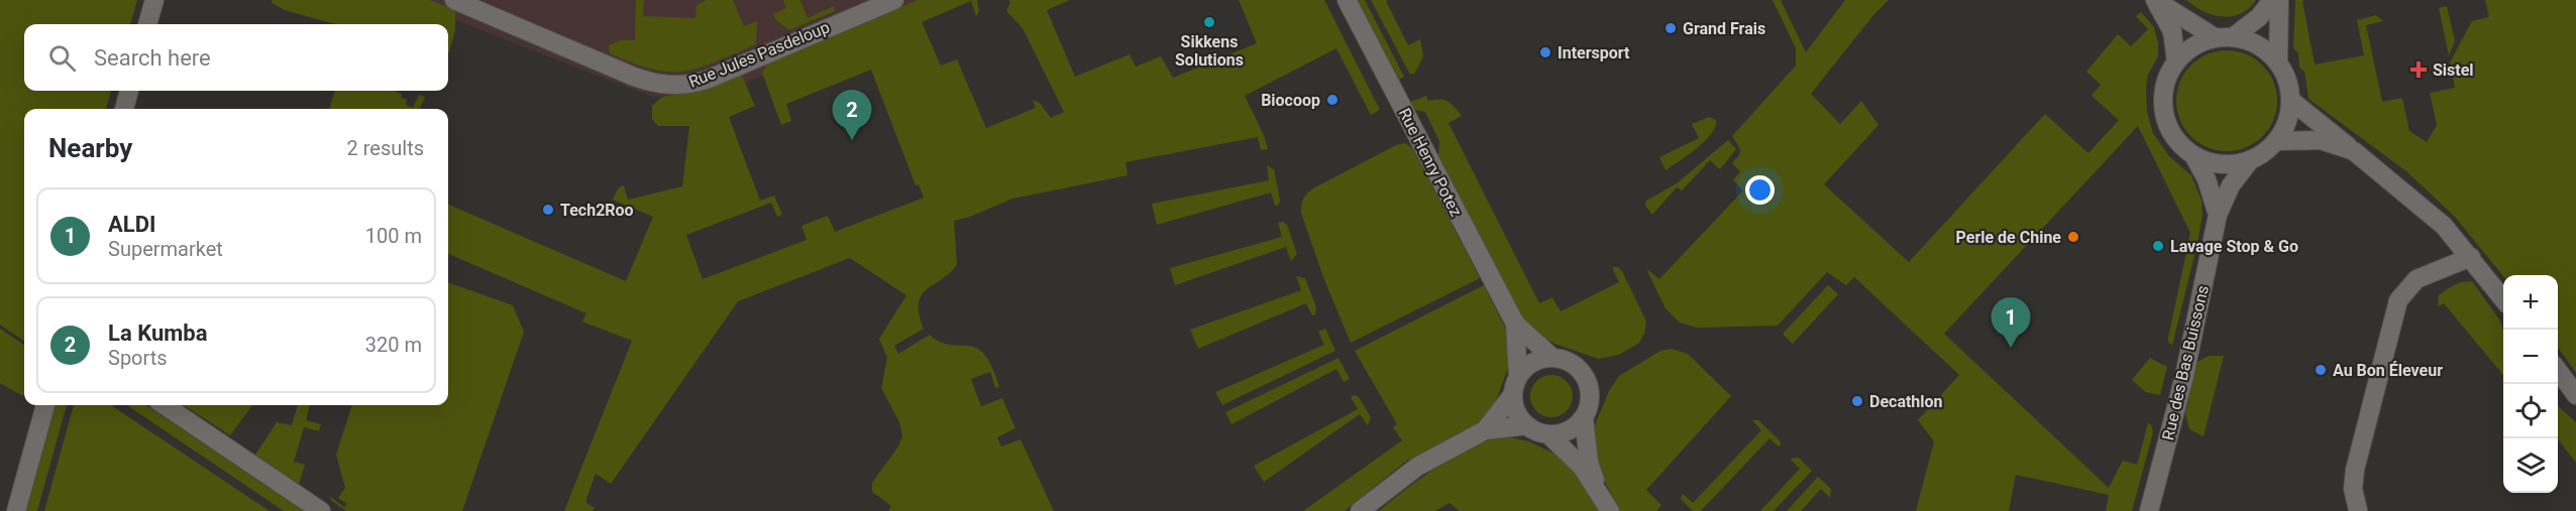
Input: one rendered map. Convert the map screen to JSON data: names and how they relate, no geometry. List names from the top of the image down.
{
  "streets": {
    "street": ["Rue Jules Pasdeloup", "Rue Henry Potez", "Rue des Bas Buissons"]
  },
  "places": {
    "other": [
      "Sikkens Solutions",
      "Grand Frais",
      "Intersport",
      "Biocoop",
      "Tech2Roo",
      "Perle de Chine",
      "Lavage Stop & Go",
      "Au Bon Éleveur",
      "Decathlon"
    ],
    "health": ["Sistel"]
  },
  "page": {
    "search": "Search here",
    "pins": ["2", "1"],
    "heading": ["Nearby", "2 results"],
    "list": [
      {
        "mark": "1",
        "name": "ALDI",
        "note": "Supermarket",
        "value": "100 m"
      },
      {
        "mark": "2",
        "name": "La Kumba",
        "note": "Sports",
        "value": "320 m"
      }
    ],
    "map_buttons": ["+", "−"]
  }
}
